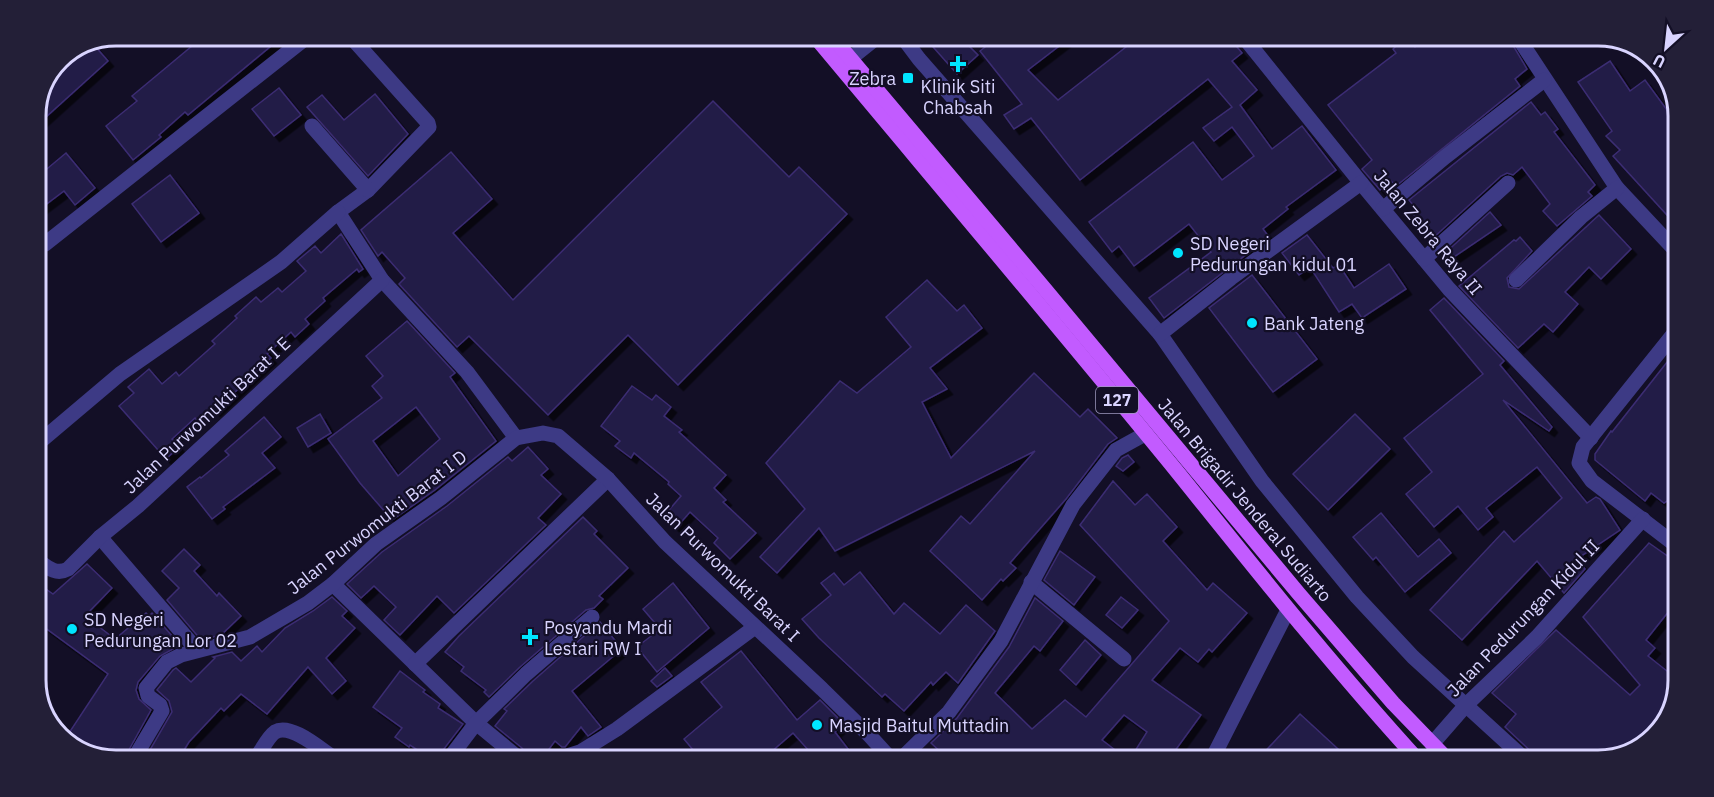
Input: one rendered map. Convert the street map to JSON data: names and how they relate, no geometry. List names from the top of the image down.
{
  "streets": {
    "main road": ["127", "Jalan Brigadir Jenderal Sudiarto"],
    "street": [
      "Jalan Zebra Raya II",
      "Jalan Purwomukti Barat I E",
      "Jalan Purwomukti Barat I D",
      "Jalan Purwomukti Barat I",
      "Jalan Pedurungan Kidul II"
    ]
  },
  "crossings": [
    ["Jalan Brigadir Jenderal Sudiarto", "Jalan Pedurungan Kidul II"],
    ["Jalan Purwomukti Barat I D", "Jalan Purwomukti Barat I"]
  ],
  "places": {
    "health": ["Klinik Siti Chabsah", "Posyandu Mardi Lestari RW I"],
    "transit": ["Zebra"],
    "other": [
      "SD Negeri Pedurungan kidul 01",
      "Bank Jateng",
      "SD Negeri Pedurungan Lor 02",
      "Masjid Baitul Muttadin"
    ]
  },
  "north": "bottom left"
}
